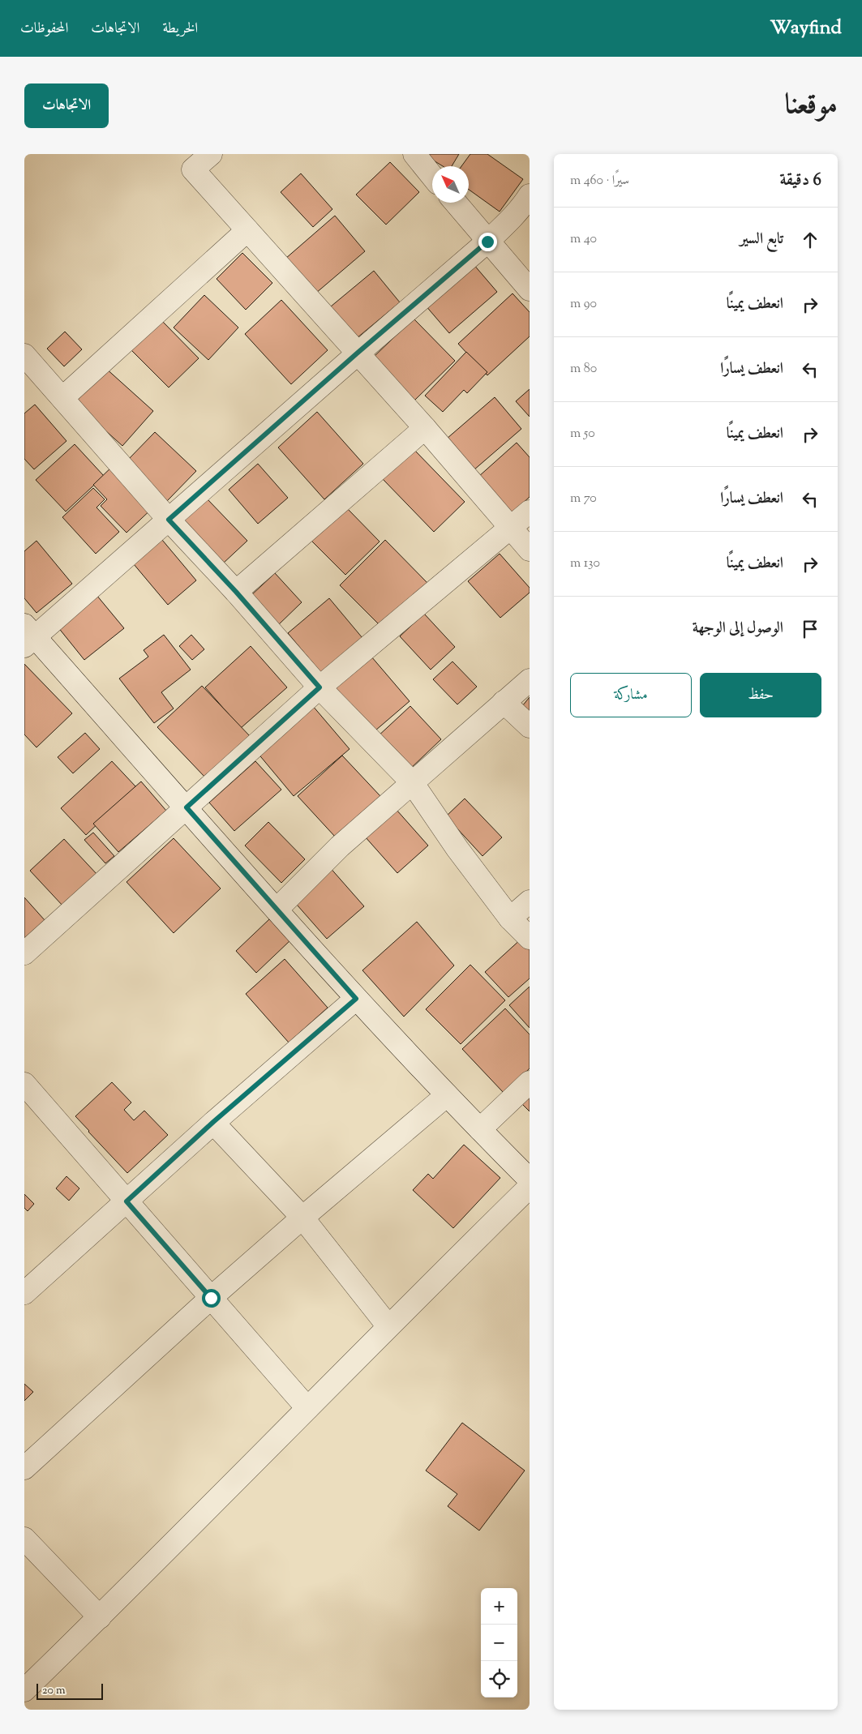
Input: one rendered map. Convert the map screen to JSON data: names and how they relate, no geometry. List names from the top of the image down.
{
  "scale_bar": "20 m",
  "north": "top left",
  "page": {
    "header": "Wayfind",
    "nav": ["الخريطة", "الاتجاهات", "المحفوظات"],
    "title": "موقعنا",
    "buttons": [
      "الاتجاهات",
      ["حفظ", "مشاركة"]
    ],
    "heading": ["6 دقيقة", "سيرًا · 460 m"],
    "list": [
      ["تابع السير", "40 m"],
      ["انعطف يمينًا", "90 m"],
      ["انعطف يسارًا", "80 m"],
      ["انعطف يمينًا", "50 m"],
      ["انعطف يسارًا", "70 m"],
      ["انعطف يمينًا", "130 m"],
      "الوصول إلى الوجهة"
    ],
    "map_buttons": ["+", "−"],
    "scale": "20 m"
  }
}
